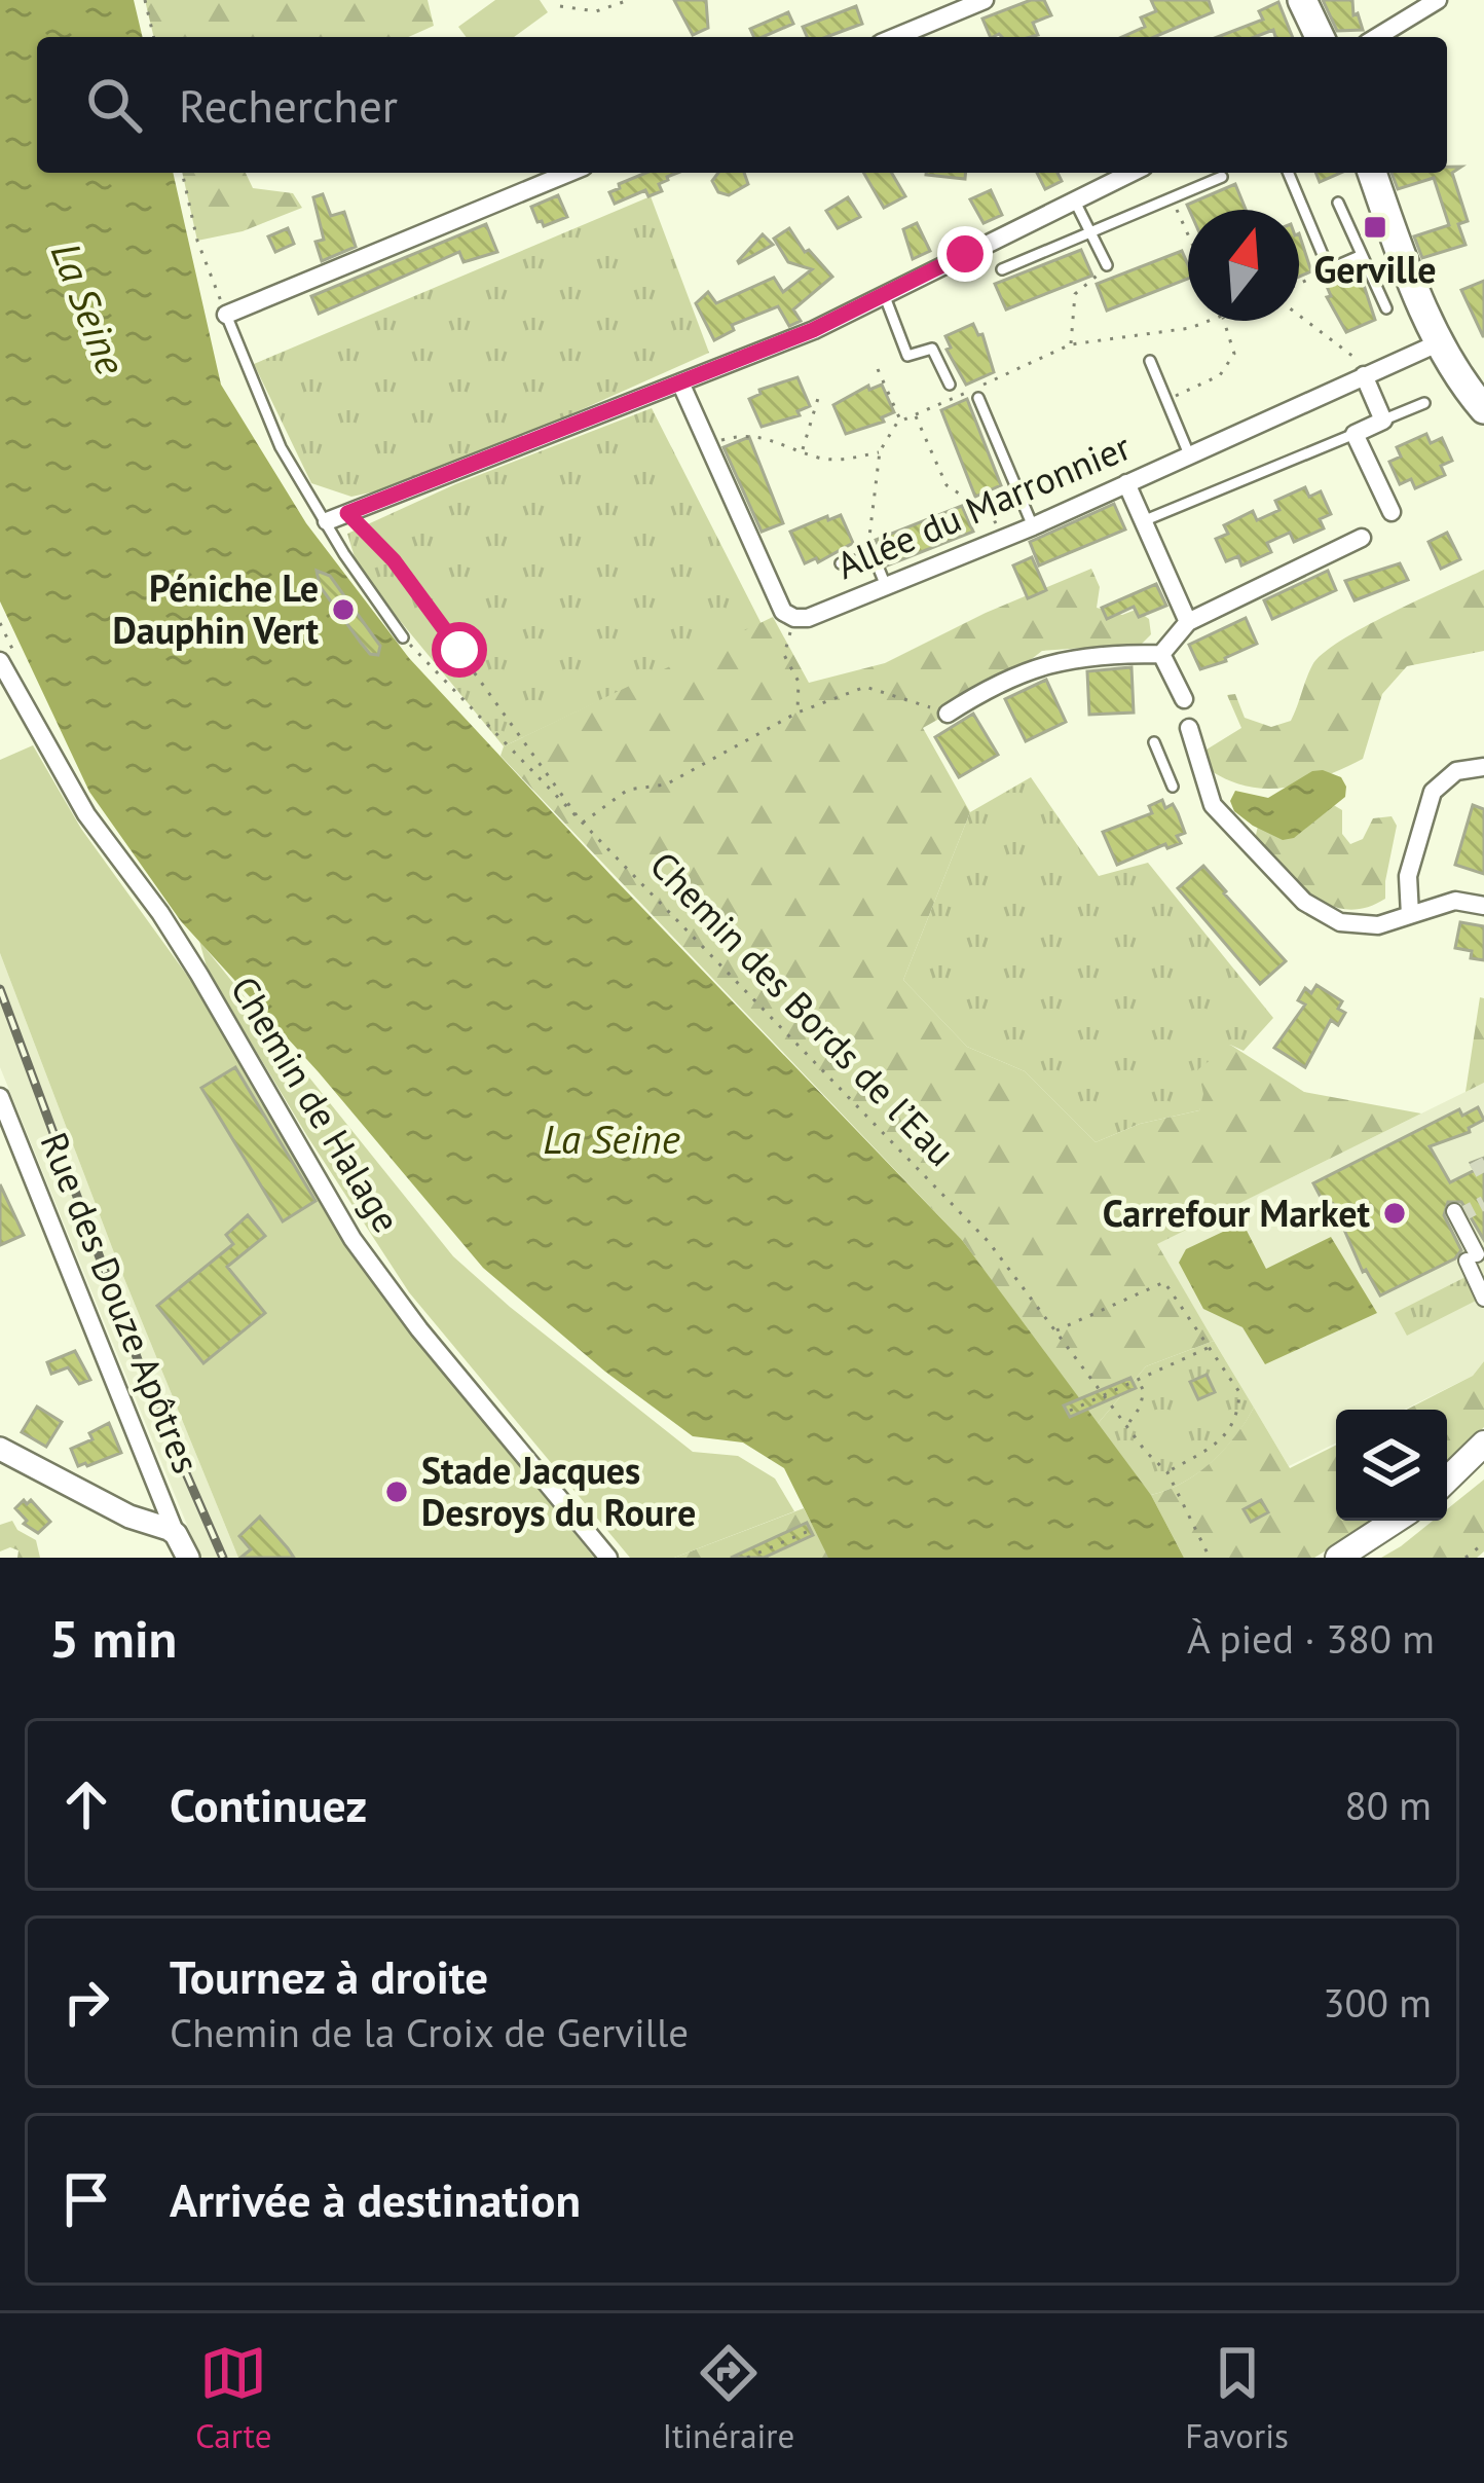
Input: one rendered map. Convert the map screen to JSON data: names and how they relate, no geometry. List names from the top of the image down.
{
  "streets": {
    "street": ["Allée du Marronnier", "Chemin de Halage", "Rue des Douze Apôtres"],
    "path": ["Chemin des Bords de l’Eau"]
  },
  "water": ["La Seine"],
  "places": {
    "transit": ["Gerville"],
    "other": ["Péniche Le Dauphin Vert", "Carrefour Market", "Stade Jacques Desroys du Roure"]
  },
  "north": "top",
  "page": {
    "search": "Rechercher",
    "heading": ["5 min", "À pied · 380 m"],
    "list": [
      ["Continuez", "80 m"],
      ["Tournez à droite", "Chemin de la Croix de Gerville", "300 m"],
      "Arrivée à destination"
    ],
    "nav": ["Carte", "Itinéraire", "Favoris"]
  }
}
